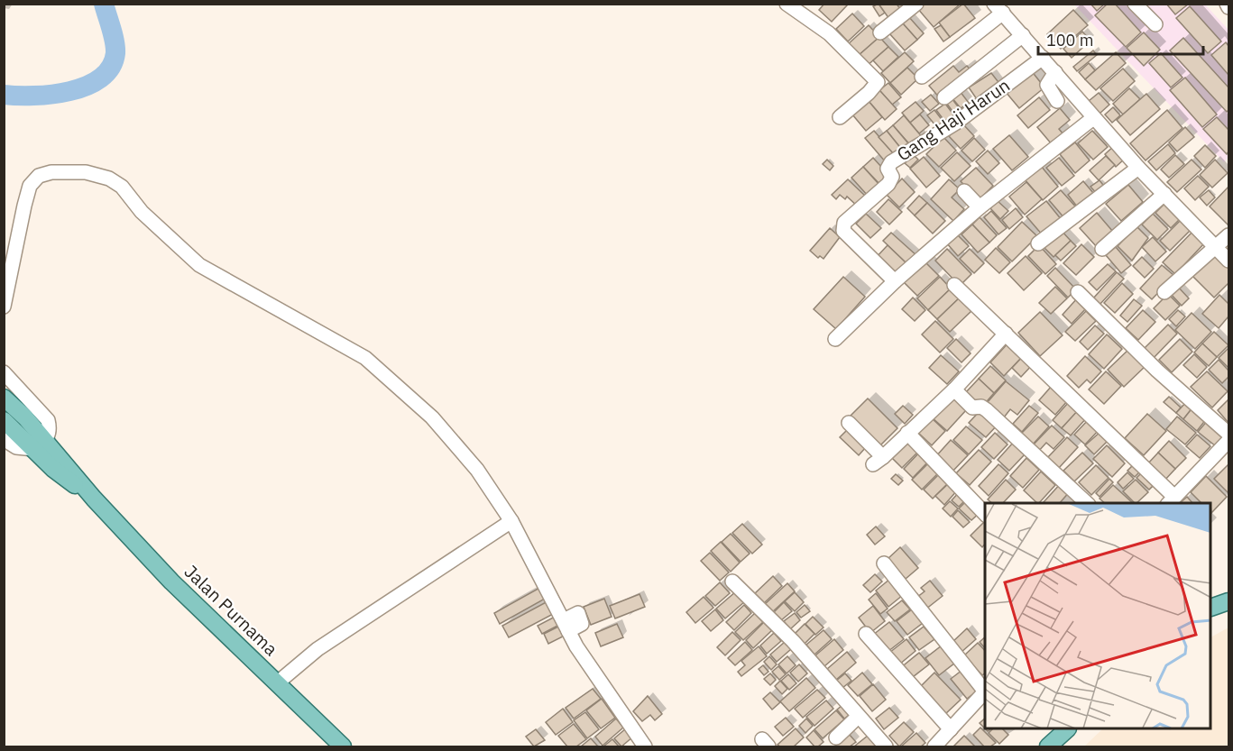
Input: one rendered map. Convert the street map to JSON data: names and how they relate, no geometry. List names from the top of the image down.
{
  "streets": {
    "main road": ["Jalan Purnama"],
    "street": ["Gang Haji Harun"]
  },
  "scale_bar": "100 m"
}
